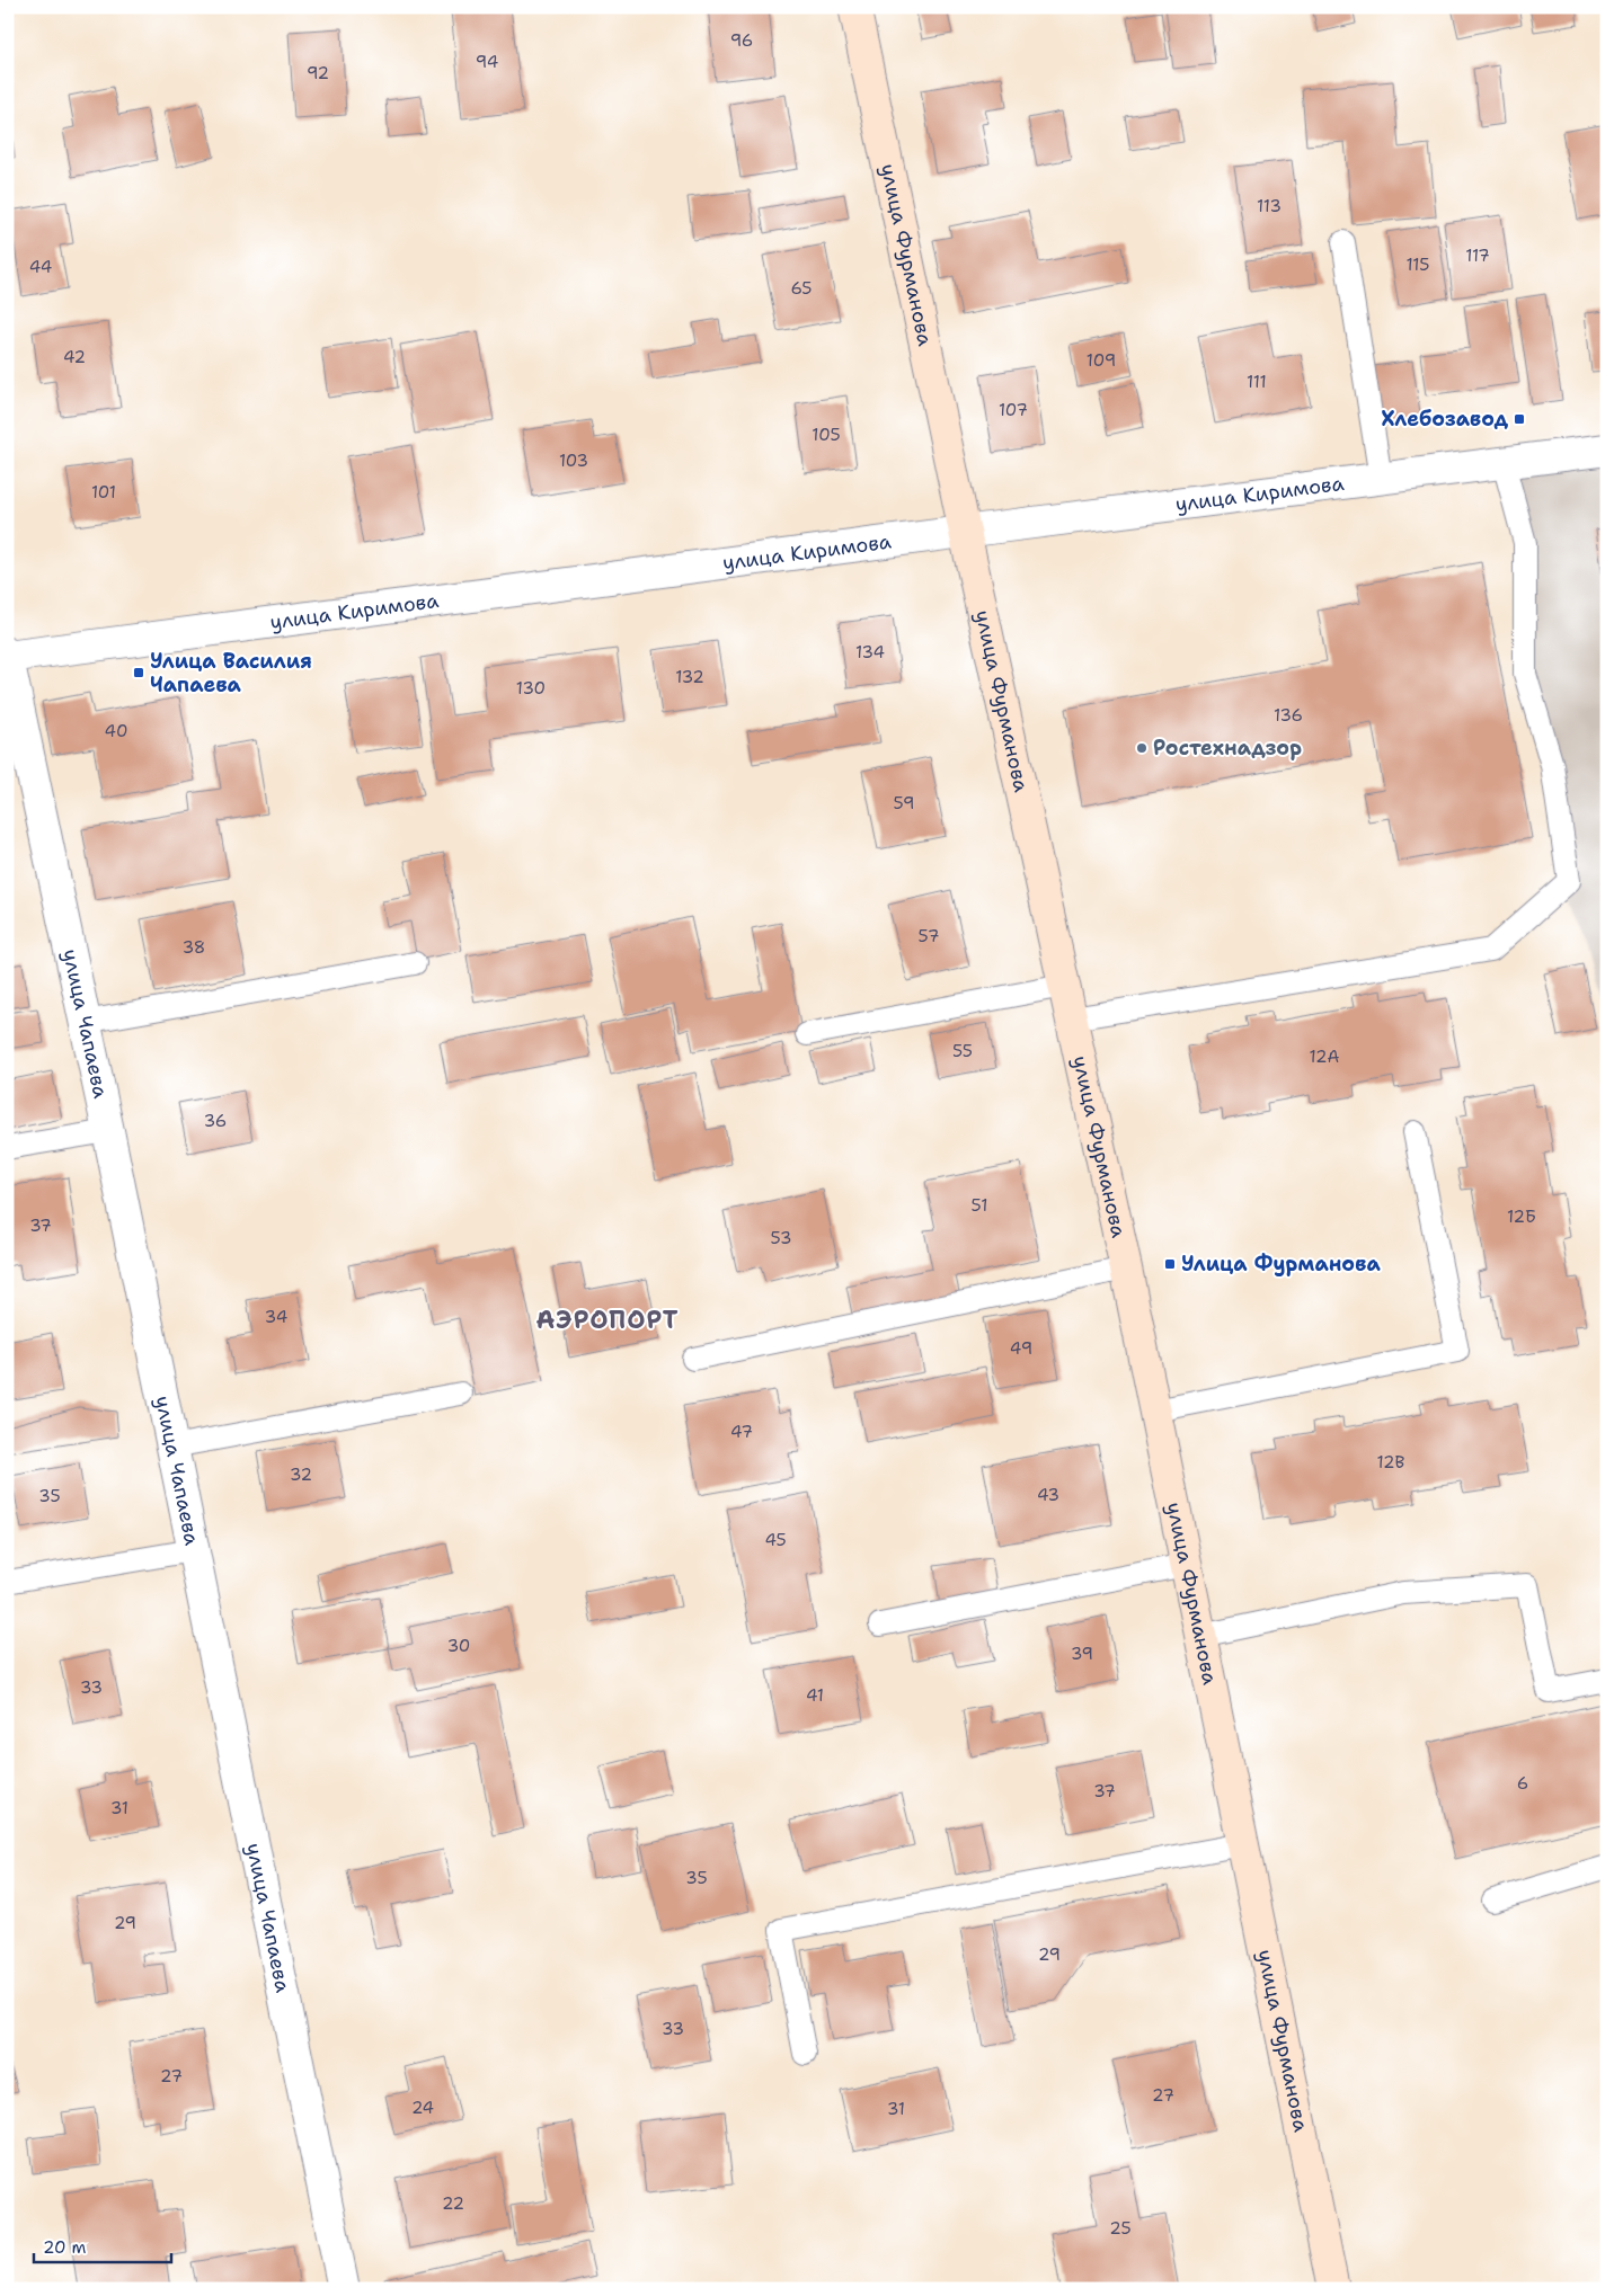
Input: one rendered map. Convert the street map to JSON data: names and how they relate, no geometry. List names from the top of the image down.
{
  "streets": {
    "street": ["улица Фурманова", "улица Киримова", "улица Чапаева"]
  },
  "crossings": [
    ["улица Фурманова", "улица Киримова"],
    ["улица Киримова", "улица Чапаева"]
  ],
  "districts": ["АЭРОПОРТ"],
  "places": {
    "transit": ["Хлебозавод", "Улица Василия Чапаева", "Улица Фурманова"],
    "other": ["Ростехнадзор"]
  },
  "house_numbers": [
    "96",
    "94",
    "92",
    "113",
    "117",
    "115",
    "44",
    "65",
    "42",
    "109",
    "111",
    "107",
    "105",
    "103",
    "101",
    "134",
    "132",
    "130",
    "136",
    "40",
    "59",
    "57",
    "38",
    "55",
    "12А",
    "36",
    "51",
    "12Б",
    "37",
    "53",
    "34",
    "49",
    "47",
    "12В",
    "32",
    "43",
    "35",
    "45",
    "30",
    "39",
    "33",
    "41",
    "6",
    "37",
    "31",
    "35",
    "29",
    "29",
    "33",
    "27",
    "27",
    "24",
    "31",
    "22",
    "25"
  ],
  "scale_bar": "20 m"
}
